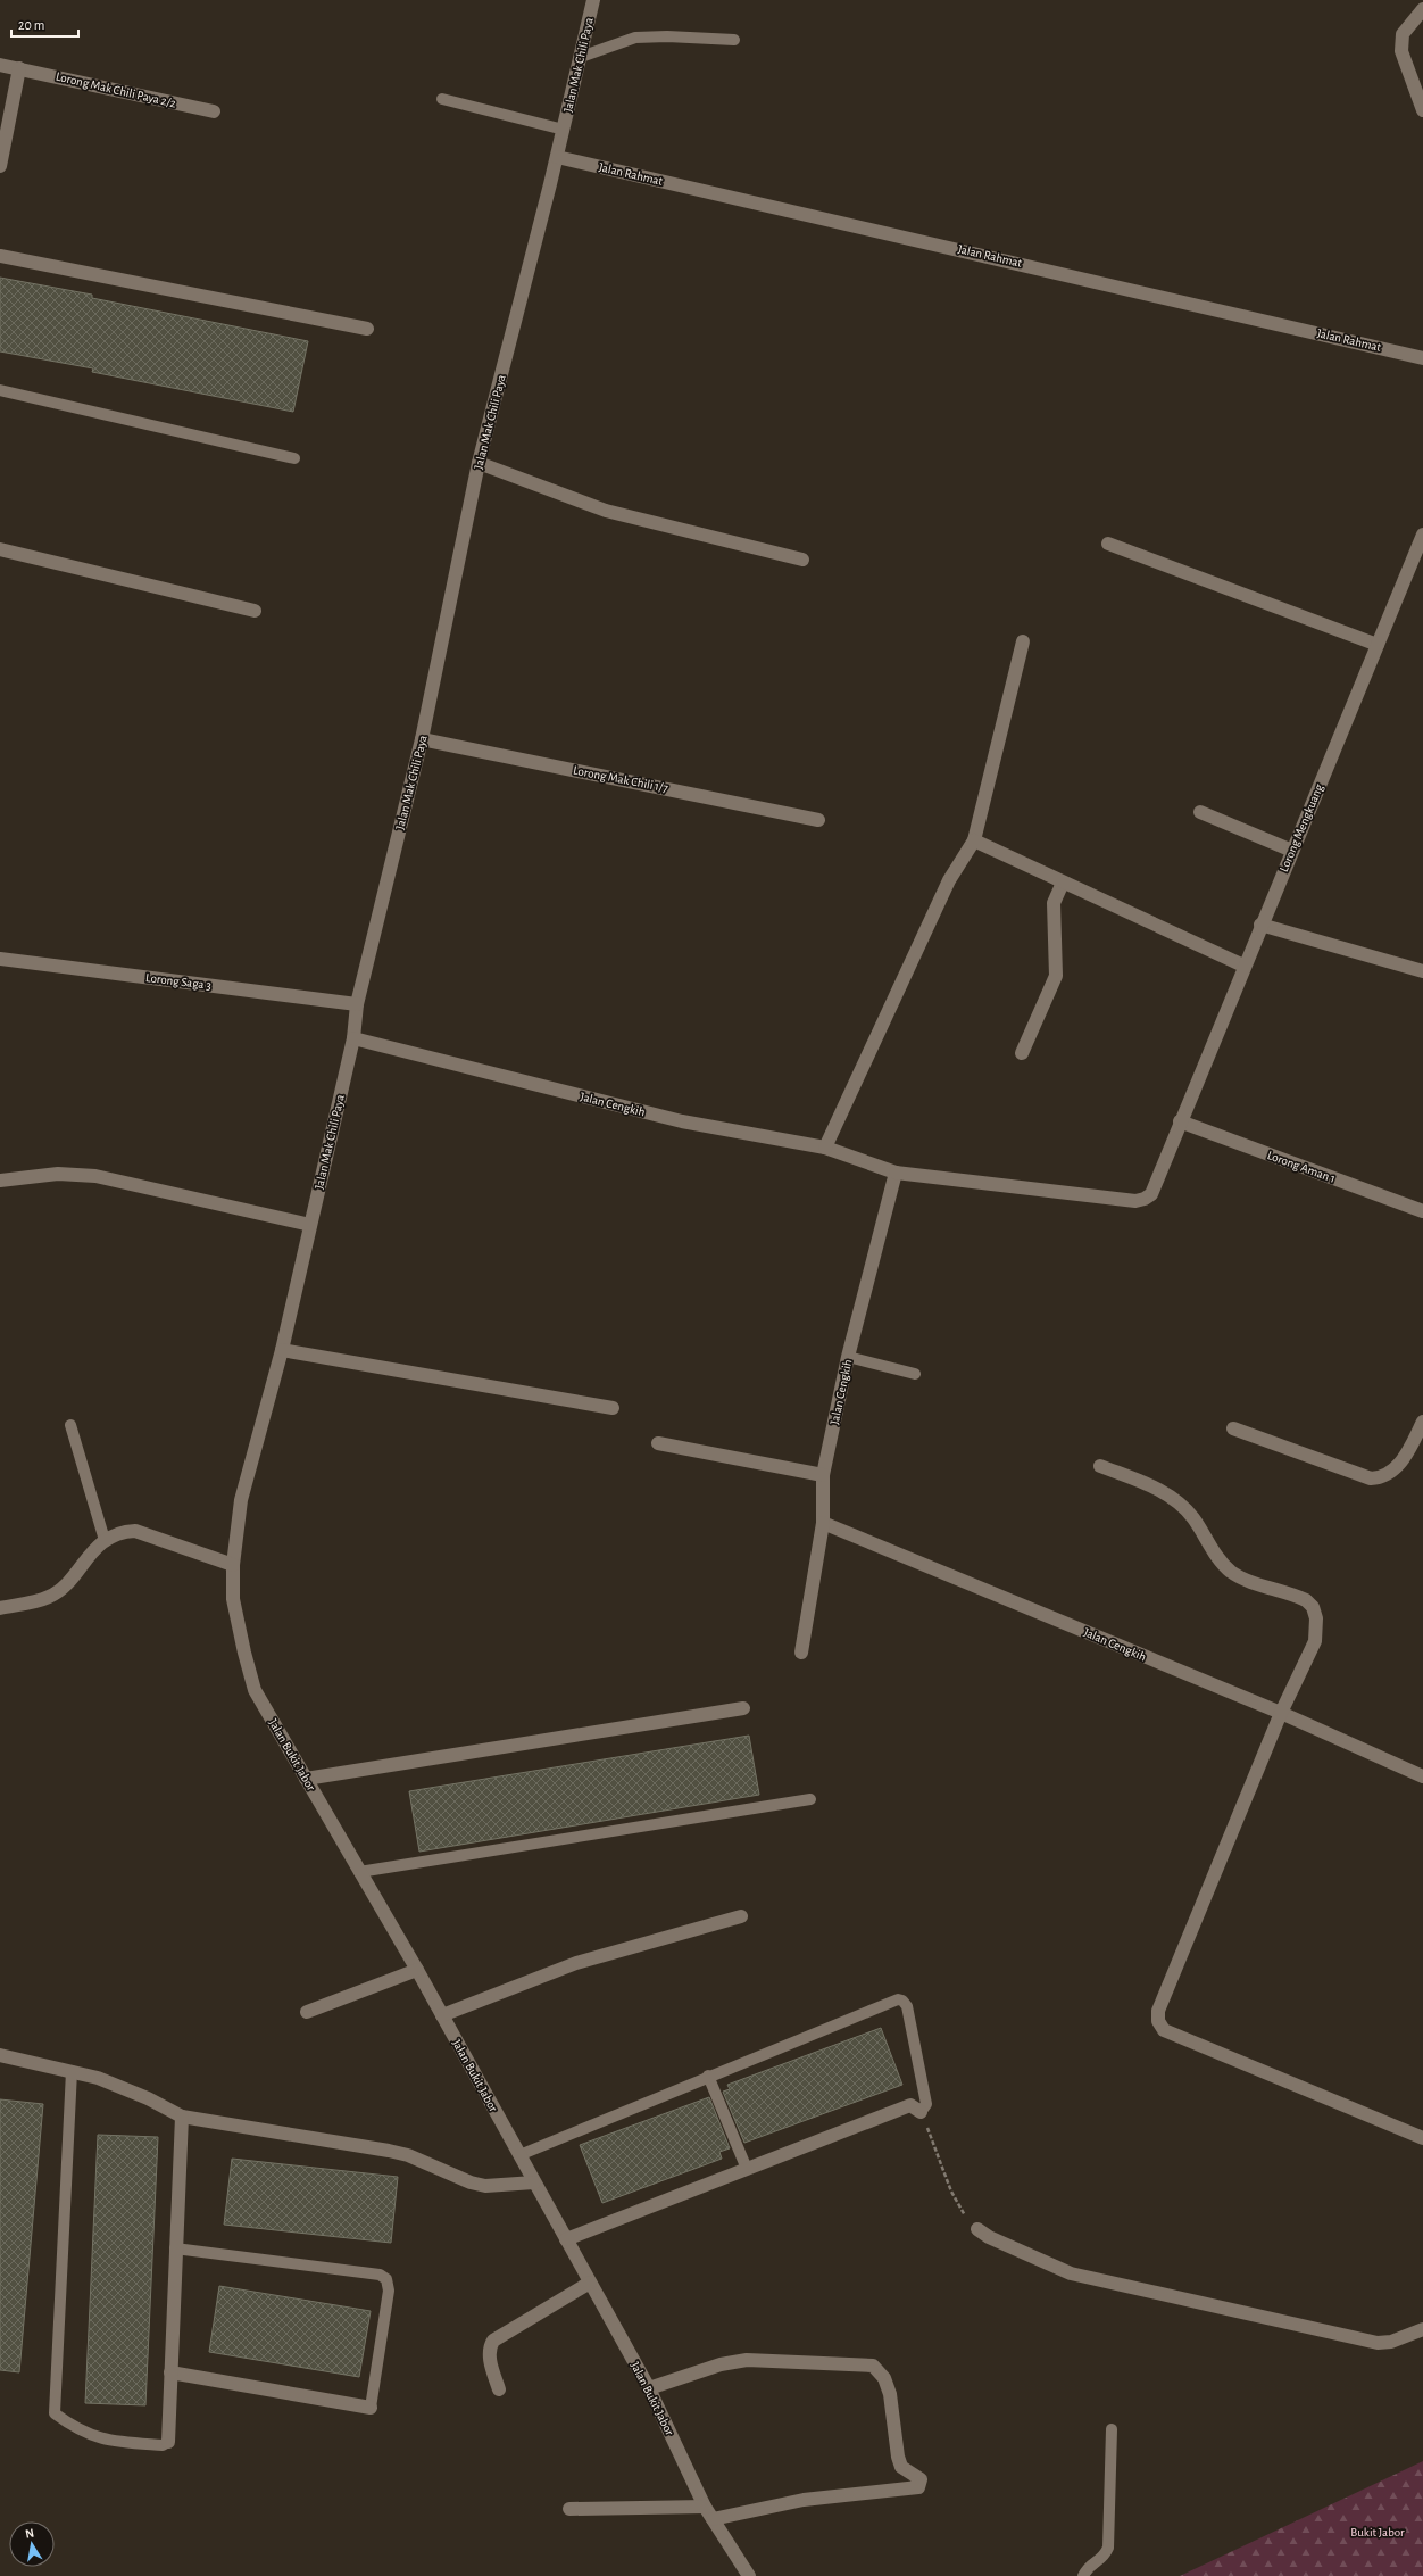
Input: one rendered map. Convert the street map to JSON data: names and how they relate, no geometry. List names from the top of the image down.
{
  "streets": {
    "street": [
      "Jalan Mak Chili Paya",
      "Lorong Mak Chili Paya 2/2",
      "Jalan Rahmat",
      "Lorong Mak Chili 1/7",
      "Lorong Mengkuang",
      "Lorong Saga 3",
      "Jalan Cengkih",
      "Lorong Aman 1",
      "Jalan Bukit Jabor"
    ]
  },
  "crossings": [
    ["Jalan Mak Chili Paya", "Jalan Rahmat"],
    ["Jalan Mak Chili Paya", "Lorong Mak Chili 1/7"],
    ["Jalan Mak Chili Paya", "Lorong Saga 3"],
    ["Jalan Mak Chili Paya", "Jalan Cengkih"],
    ["Jalan Mak Chili Paya", "Jalan Bukit Jabor"],
    ["Lorong Mengkuang", "Jalan Cengkih"],
    ["Lorong Mengkuang", "Lorong Aman 1"]
  ],
  "parks": ["Bukit Jabor"],
  "scale_bar": "20 m",
  "north": "top"
}
